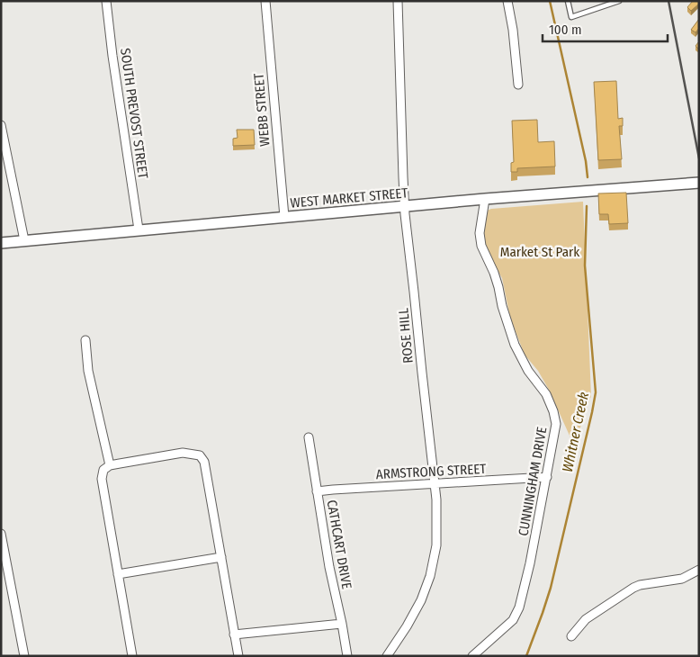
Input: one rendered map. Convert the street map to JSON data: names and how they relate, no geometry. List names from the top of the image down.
{
  "streets": {
    "street": [
      "WEBB STREET",
      "SOUTH PREVOST STREET",
      "WEST MARKET STREET",
      "ROSE HILL",
      "ARMSTRONG STREET",
      "CUNNINGHAM DRIVE",
      "CATHCART DRIVE"
    ]
  },
  "crossings": [
    ["WEBB STREET", "WEST MARKET STREET"],
    ["SOUTH PREVOST STREET", "WEST MARKET STREET"],
    ["WEST MARKET STREET", "ROSE HILL"],
    ["WEST MARKET STREET", "CUNNINGHAM DRIVE"],
    ["ROSE HILL", "ARMSTRONG STREET"],
    ["ARMSTRONG STREET", "CUNNINGHAM DRIVE"],
    ["ARMSTRONG STREET", "CATHCART DRIVE"]
  ],
  "water": ["Whitner Creek"],
  "parks": ["Market St Park"],
  "scale_bar": "100 m"
}
